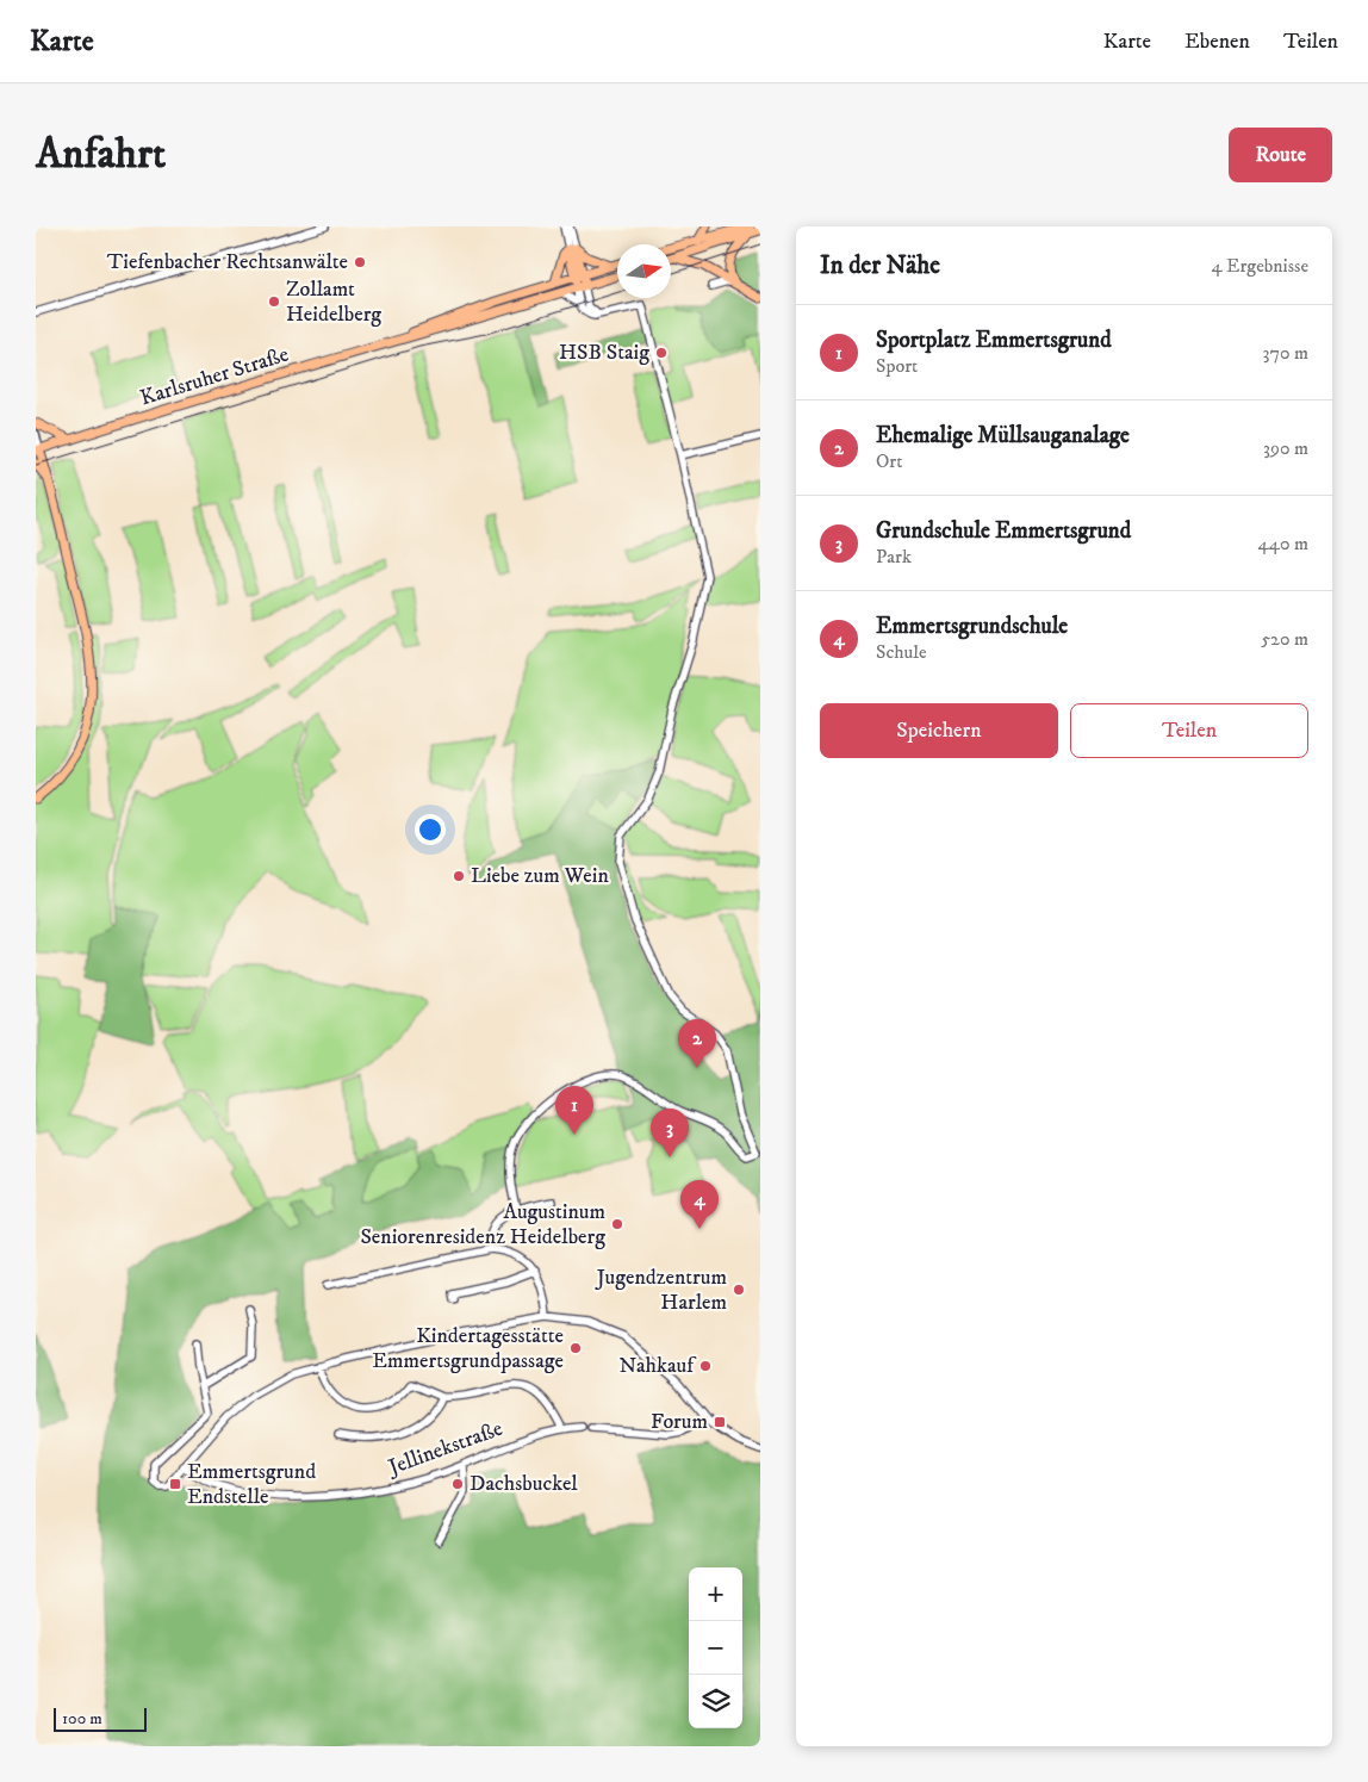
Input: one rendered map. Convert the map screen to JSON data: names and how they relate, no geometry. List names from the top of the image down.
{
  "streets": {
    "main road": ["Karlsruher Straße"],
    "street": ["Jellinekstraße"]
  },
  "places": {
    "other": [
      "Tiefenbacher Rechtsanwälte",
      "Zollamt Heidelberg",
      "HSB Staig",
      "Liebe zum Wein",
      "Augustinum Seniorenresidenz Heidelberg",
      "Jugendzentrum Harlem",
      "Kindertagesstätte Emmertsgrundpassage",
      "Nahkauf",
      "Dachsbuckel"
    ],
    "transit": ["Forum", "Emmertsgrund Endstelle"]
  },
  "scale_bar": "100 m",
  "north": "right",
  "page": {
    "header": "Karte",
    "nav": ["Karte", "Ebenen", "Teilen"],
    "buttons": [
      "Route",
      ["Speichern", "Teilen"]
    ],
    "title": "Anfahrt",
    "heading": ["In der Nähe", "4 Ergebnisse"],
    "list": [
      {
        "mark": "1",
        "name": "Sportplatz Emmertsgrund",
        "note": "Sport",
        "value": "370 m"
      },
      {
        "mark": "2",
        "name": "Ehemalige Müllsauganalage",
        "note": "Ort",
        "value": "390 m"
      },
      {
        "mark": "3",
        "name": "Grundschule Emmertsgrund",
        "note": "Park",
        "value": "440 m"
      },
      {
        "mark": "4",
        "name": "Emmertsgrundschule",
        "note": "Schule",
        "value": "520 m"
      }
    ],
    "pins": [
      "2",
      "1",
      "3",
      "4"
    ],
    "map_buttons": ["+", "−"],
    "scale": "100 m"
  }
}
